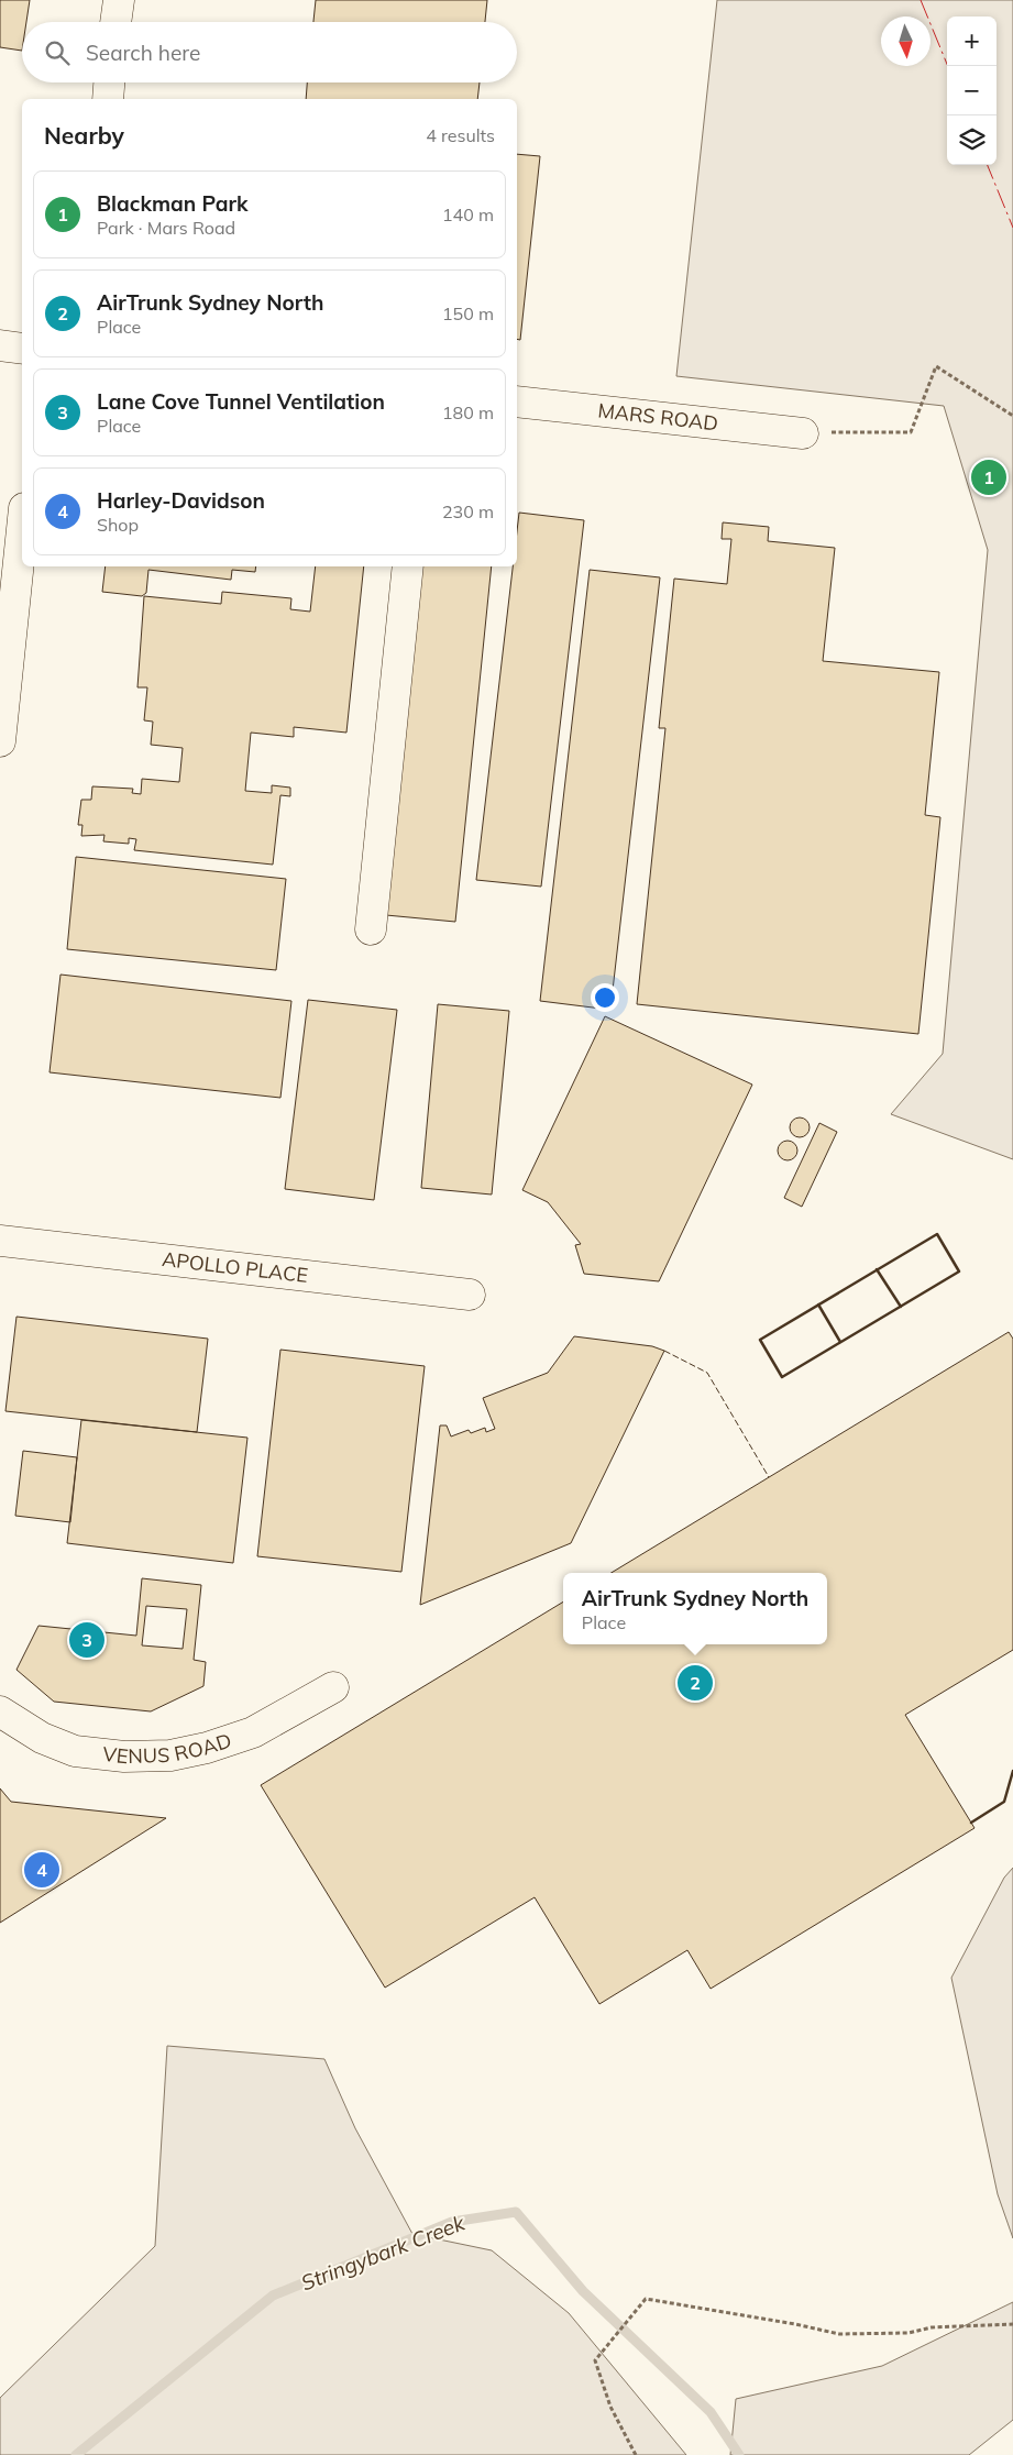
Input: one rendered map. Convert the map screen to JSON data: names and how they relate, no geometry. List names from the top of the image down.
{
  "streets": {
    "street": ["MARS ROAD", "APOLLO PLACE", "VENUS ROAD"]
  },
  "water": ["Stringybark Creek"],
  "north": "bottom",
  "page": {
    "map_buttons": ["+", "−"],
    "search": "Search here",
    "heading": ["Nearby", "4 results"],
    "list": [
      {
        "mark": "1",
        "name": "Blackman Park",
        "note": "Park · Mars Road",
        "value": "140 m"
      },
      {
        "mark": "2",
        "name": "AirTrunk Sydney North",
        "note": "Place",
        "value": "150 m"
      },
      {
        "mark": "3",
        "name": "Lane Cove Tunnel Ventilation",
        "note": "Place",
        "value": "180 m"
      },
      {
        "mark": "4",
        "name": "Harley-Davidson",
        "note": "Shop",
        "value": "230 m"
      }
    ],
    "pins": [
      "1",
      "3",
      "2",
      "4"
    ],
    "popup": ["AirTrunk Sydney North", "Place"]
  }
}
